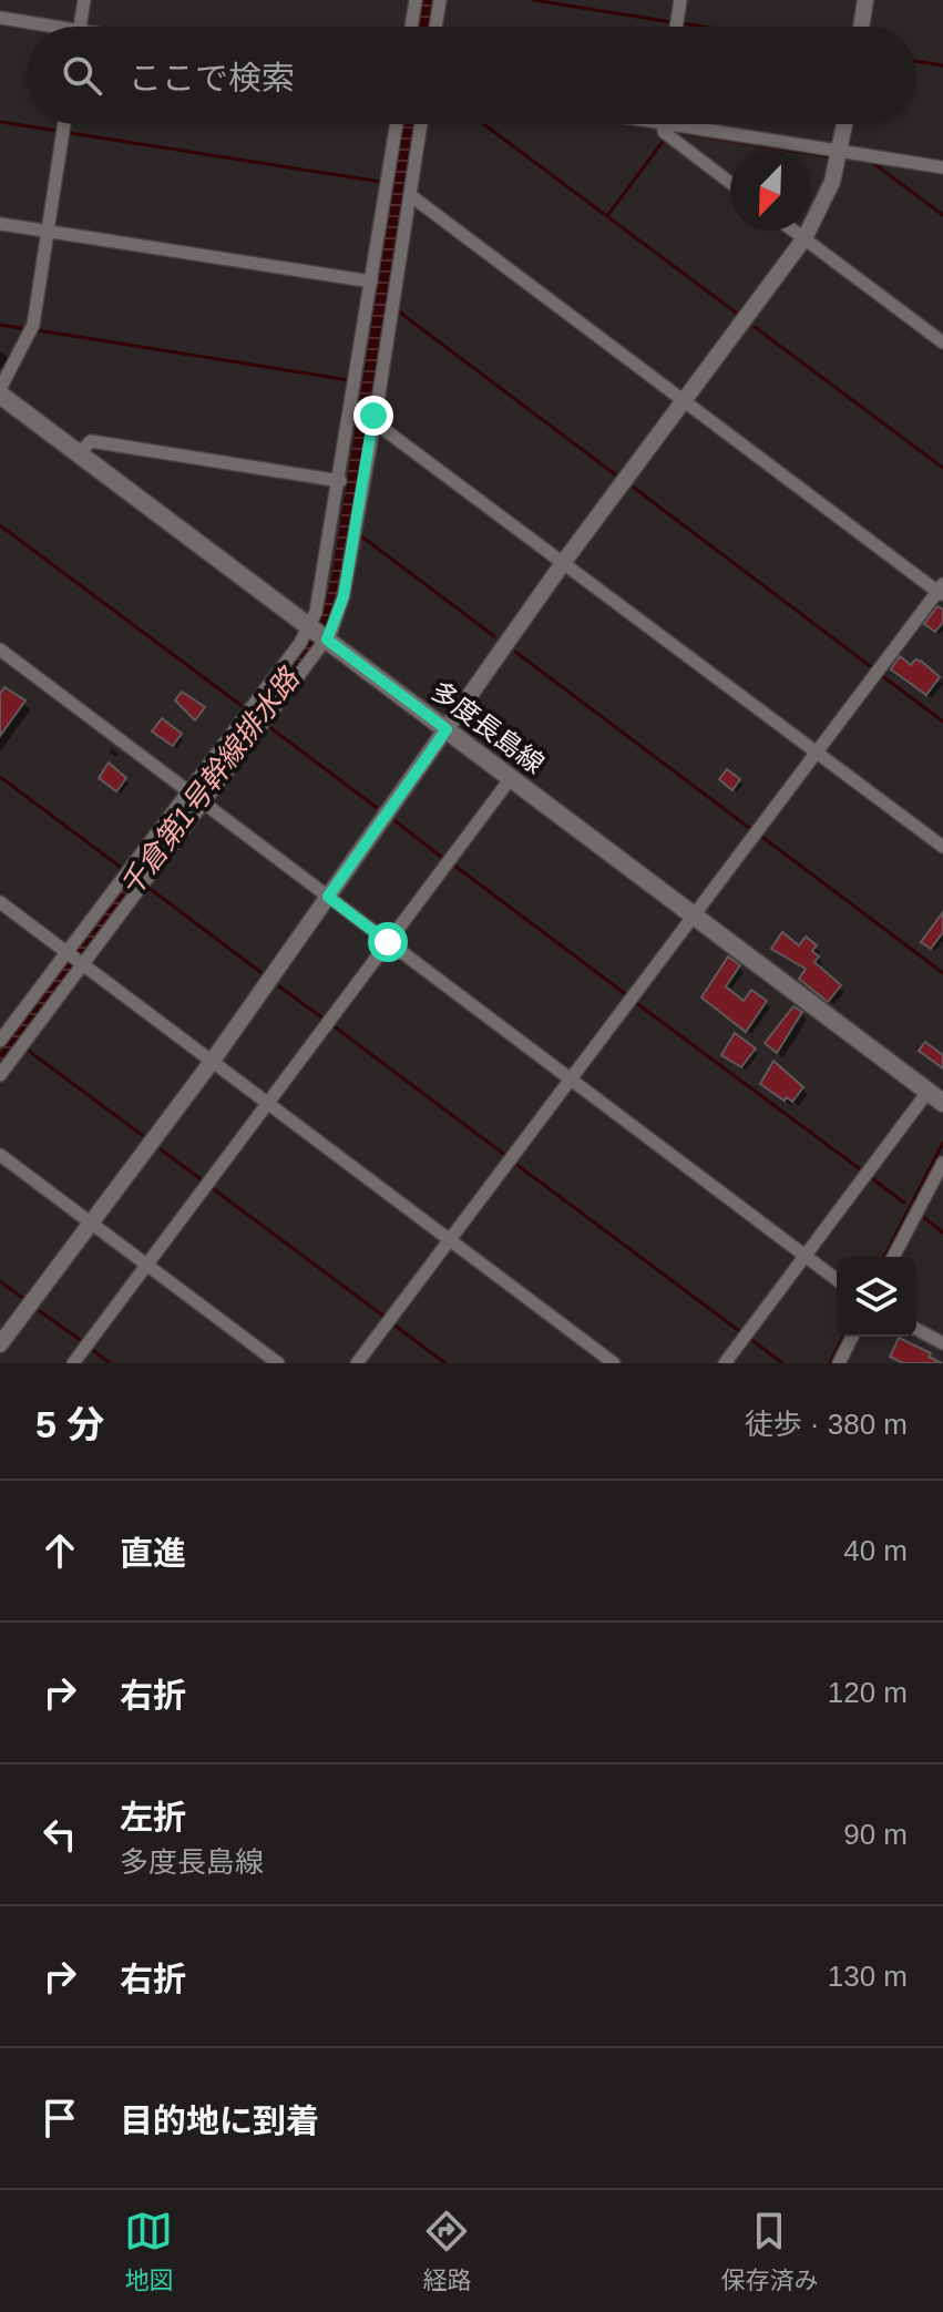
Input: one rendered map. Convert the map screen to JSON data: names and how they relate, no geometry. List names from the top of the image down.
{
  "streets": {
    "main road": ["多度長島線"]
  },
  "water": ["千倉第1号幹線排水路"],
  "north": "bottom left",
  "page": {
    "search": "ここで検索",
    "heading": ["5 分", "徒歩 · 380 m"],
    "list": [
      ["直進", "40 m"],
      ["右折", "120 m"],
      ["左折", "多度長島線", "90 m"],
      ["右折", "130 m"],
      "目的地に到着"
    ],
    "nav": ["地図", "経路", "保存済み"]
  }
}
